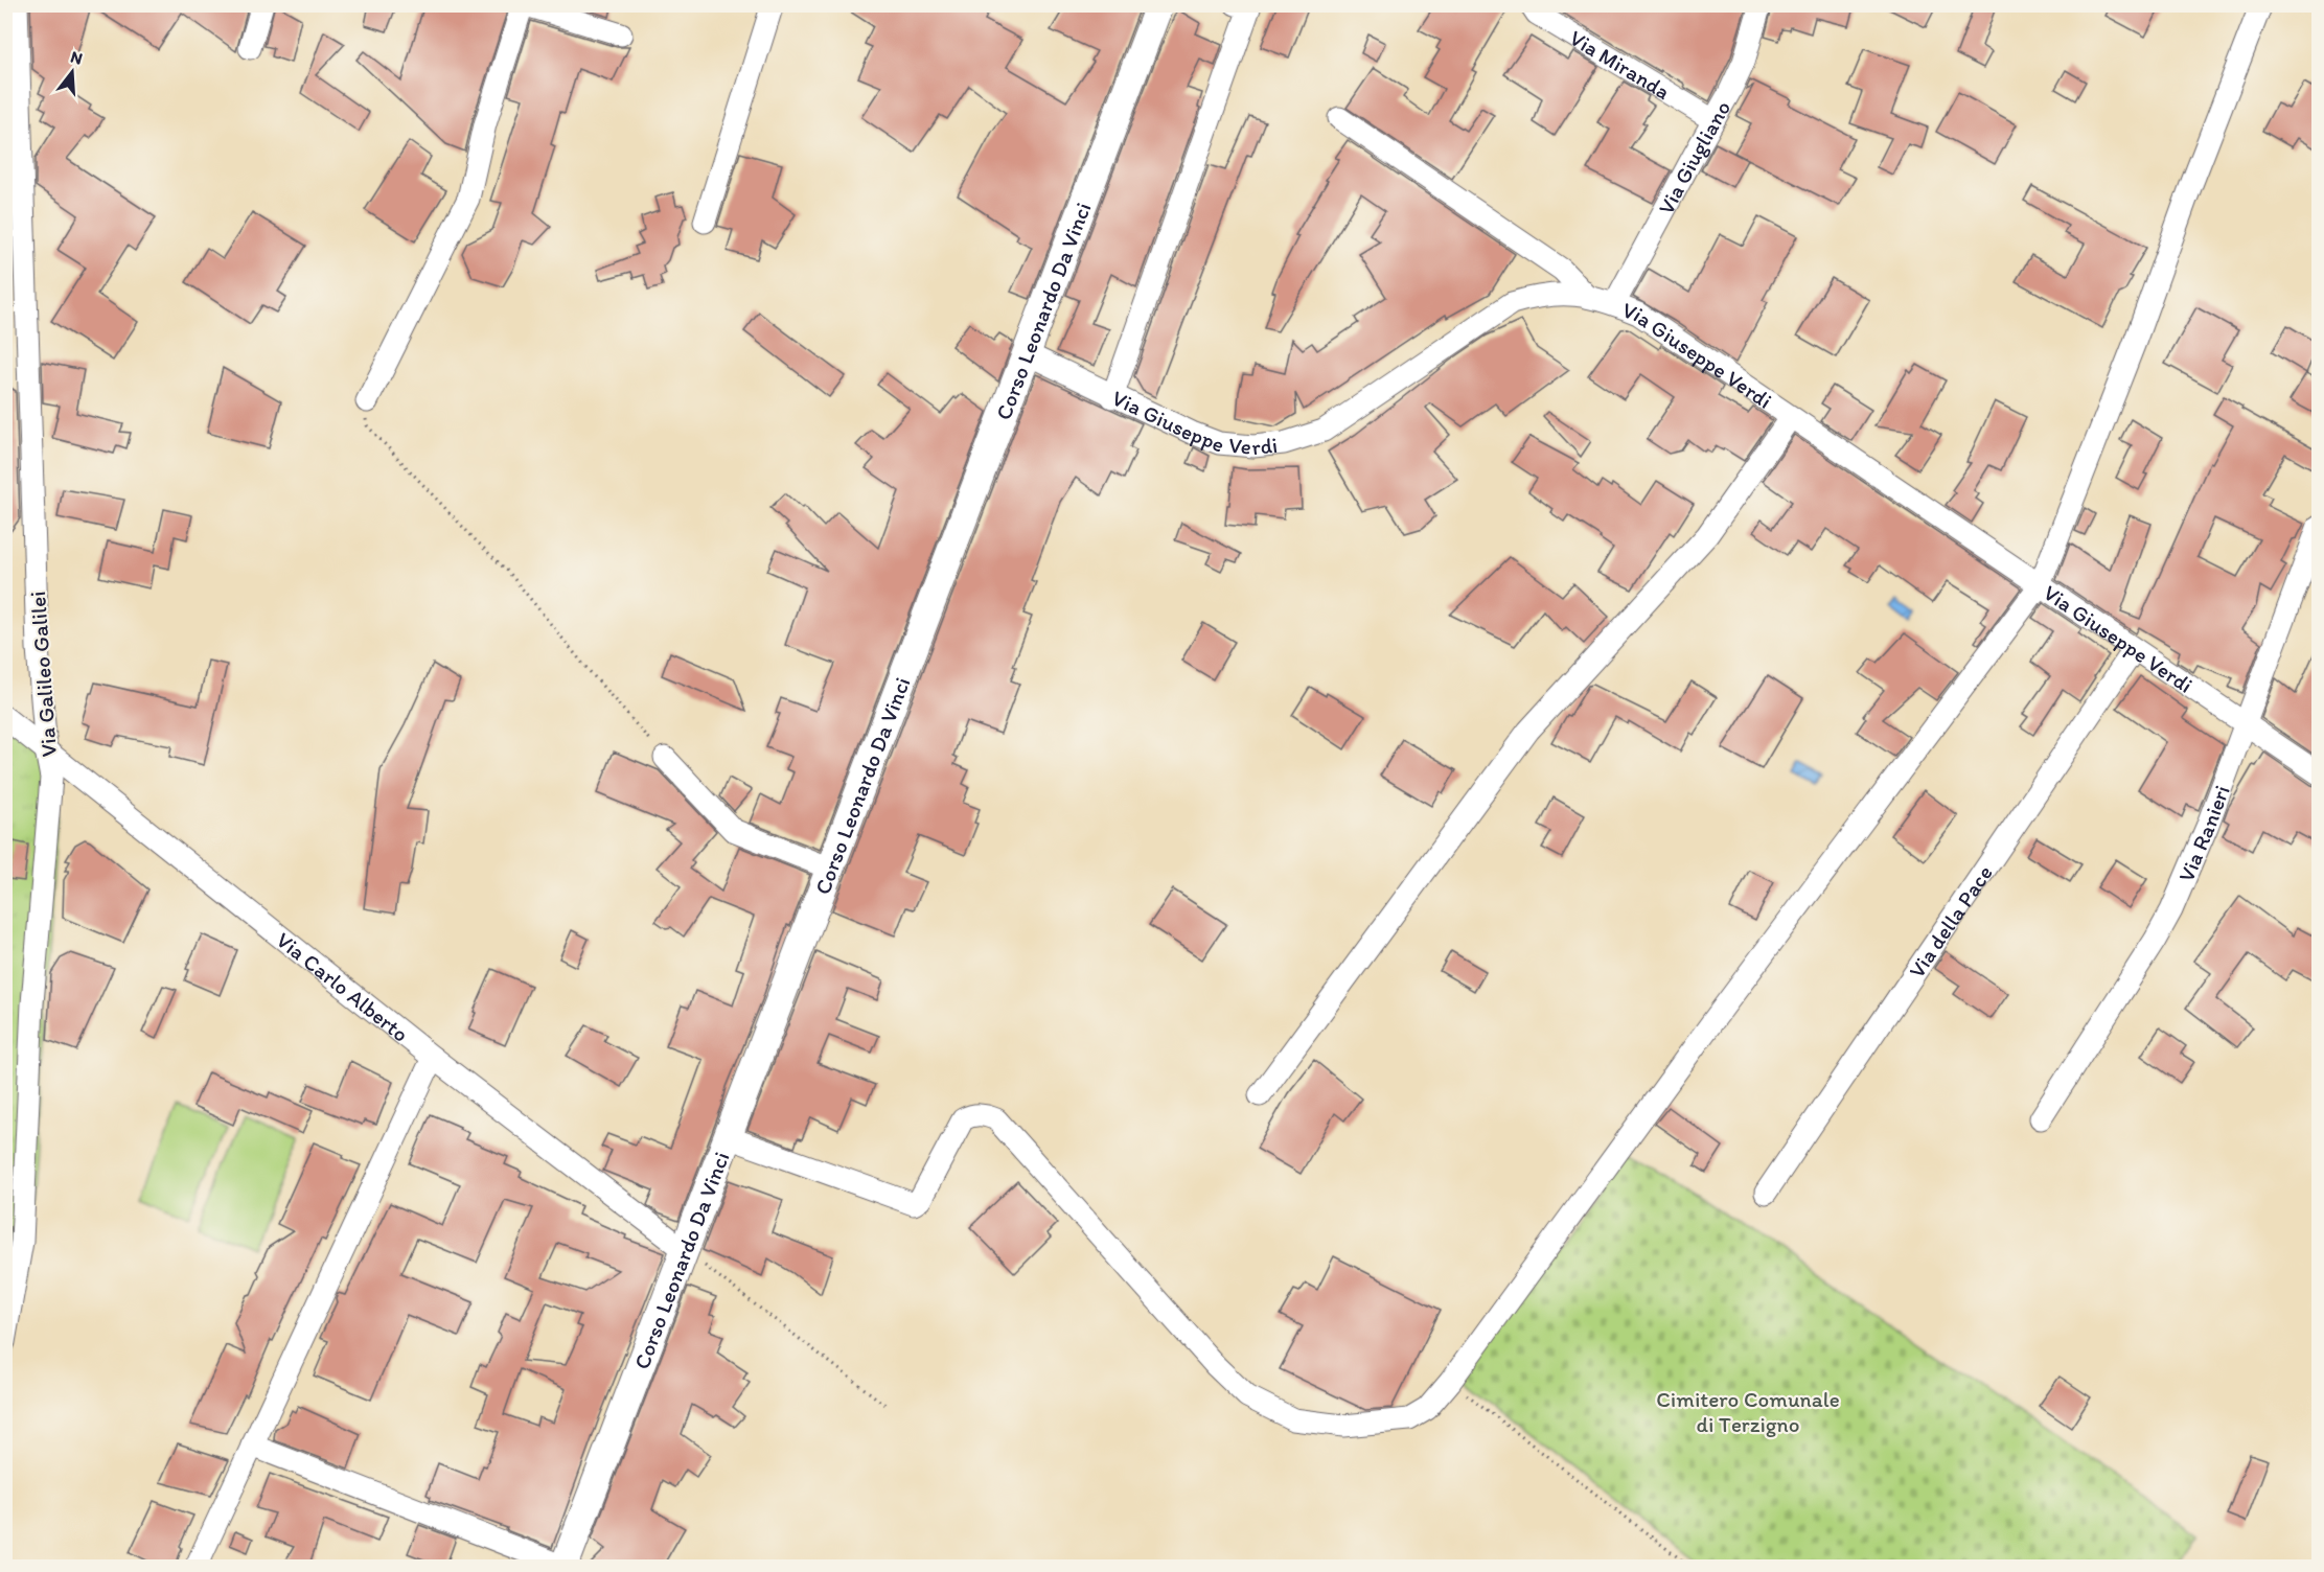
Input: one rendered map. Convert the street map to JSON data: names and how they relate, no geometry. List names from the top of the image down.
{
  "streets": {
    "main road": ["Corso Leonardo Da Vinci"],
    "street": [
      "Via Miranda",
      "Via Giugliano",
      "Via Giuseppe Verdi",
      "Via Galileo Galilei",
      "Via Ranieri",
      "Via della Pace",
      "Via Carlo Alberto"
    ]
  },
  "crossings": [
    ["Via Miranda", "Via Giugliano"],
    ["Via Giugliano", "Via Giuseppe Verdi"],
    ["Corso Leonardo Da Vinci", "Via Giuseppe Verdi"],
    ["Corso Leonardo Da Vinci", "Via Carlo Alberto"],
    ["Via Giuseppe Verdi", "Via Ranieri"],
    ["Via Giuseppe Verdi", "Via della Pace"],
    ["Via Galileo Galilei", "Via Carlo Alberto"]
  ],
  "parks": ["Cimitero Comunale di Terzigno"],
  "north": "top"
}
